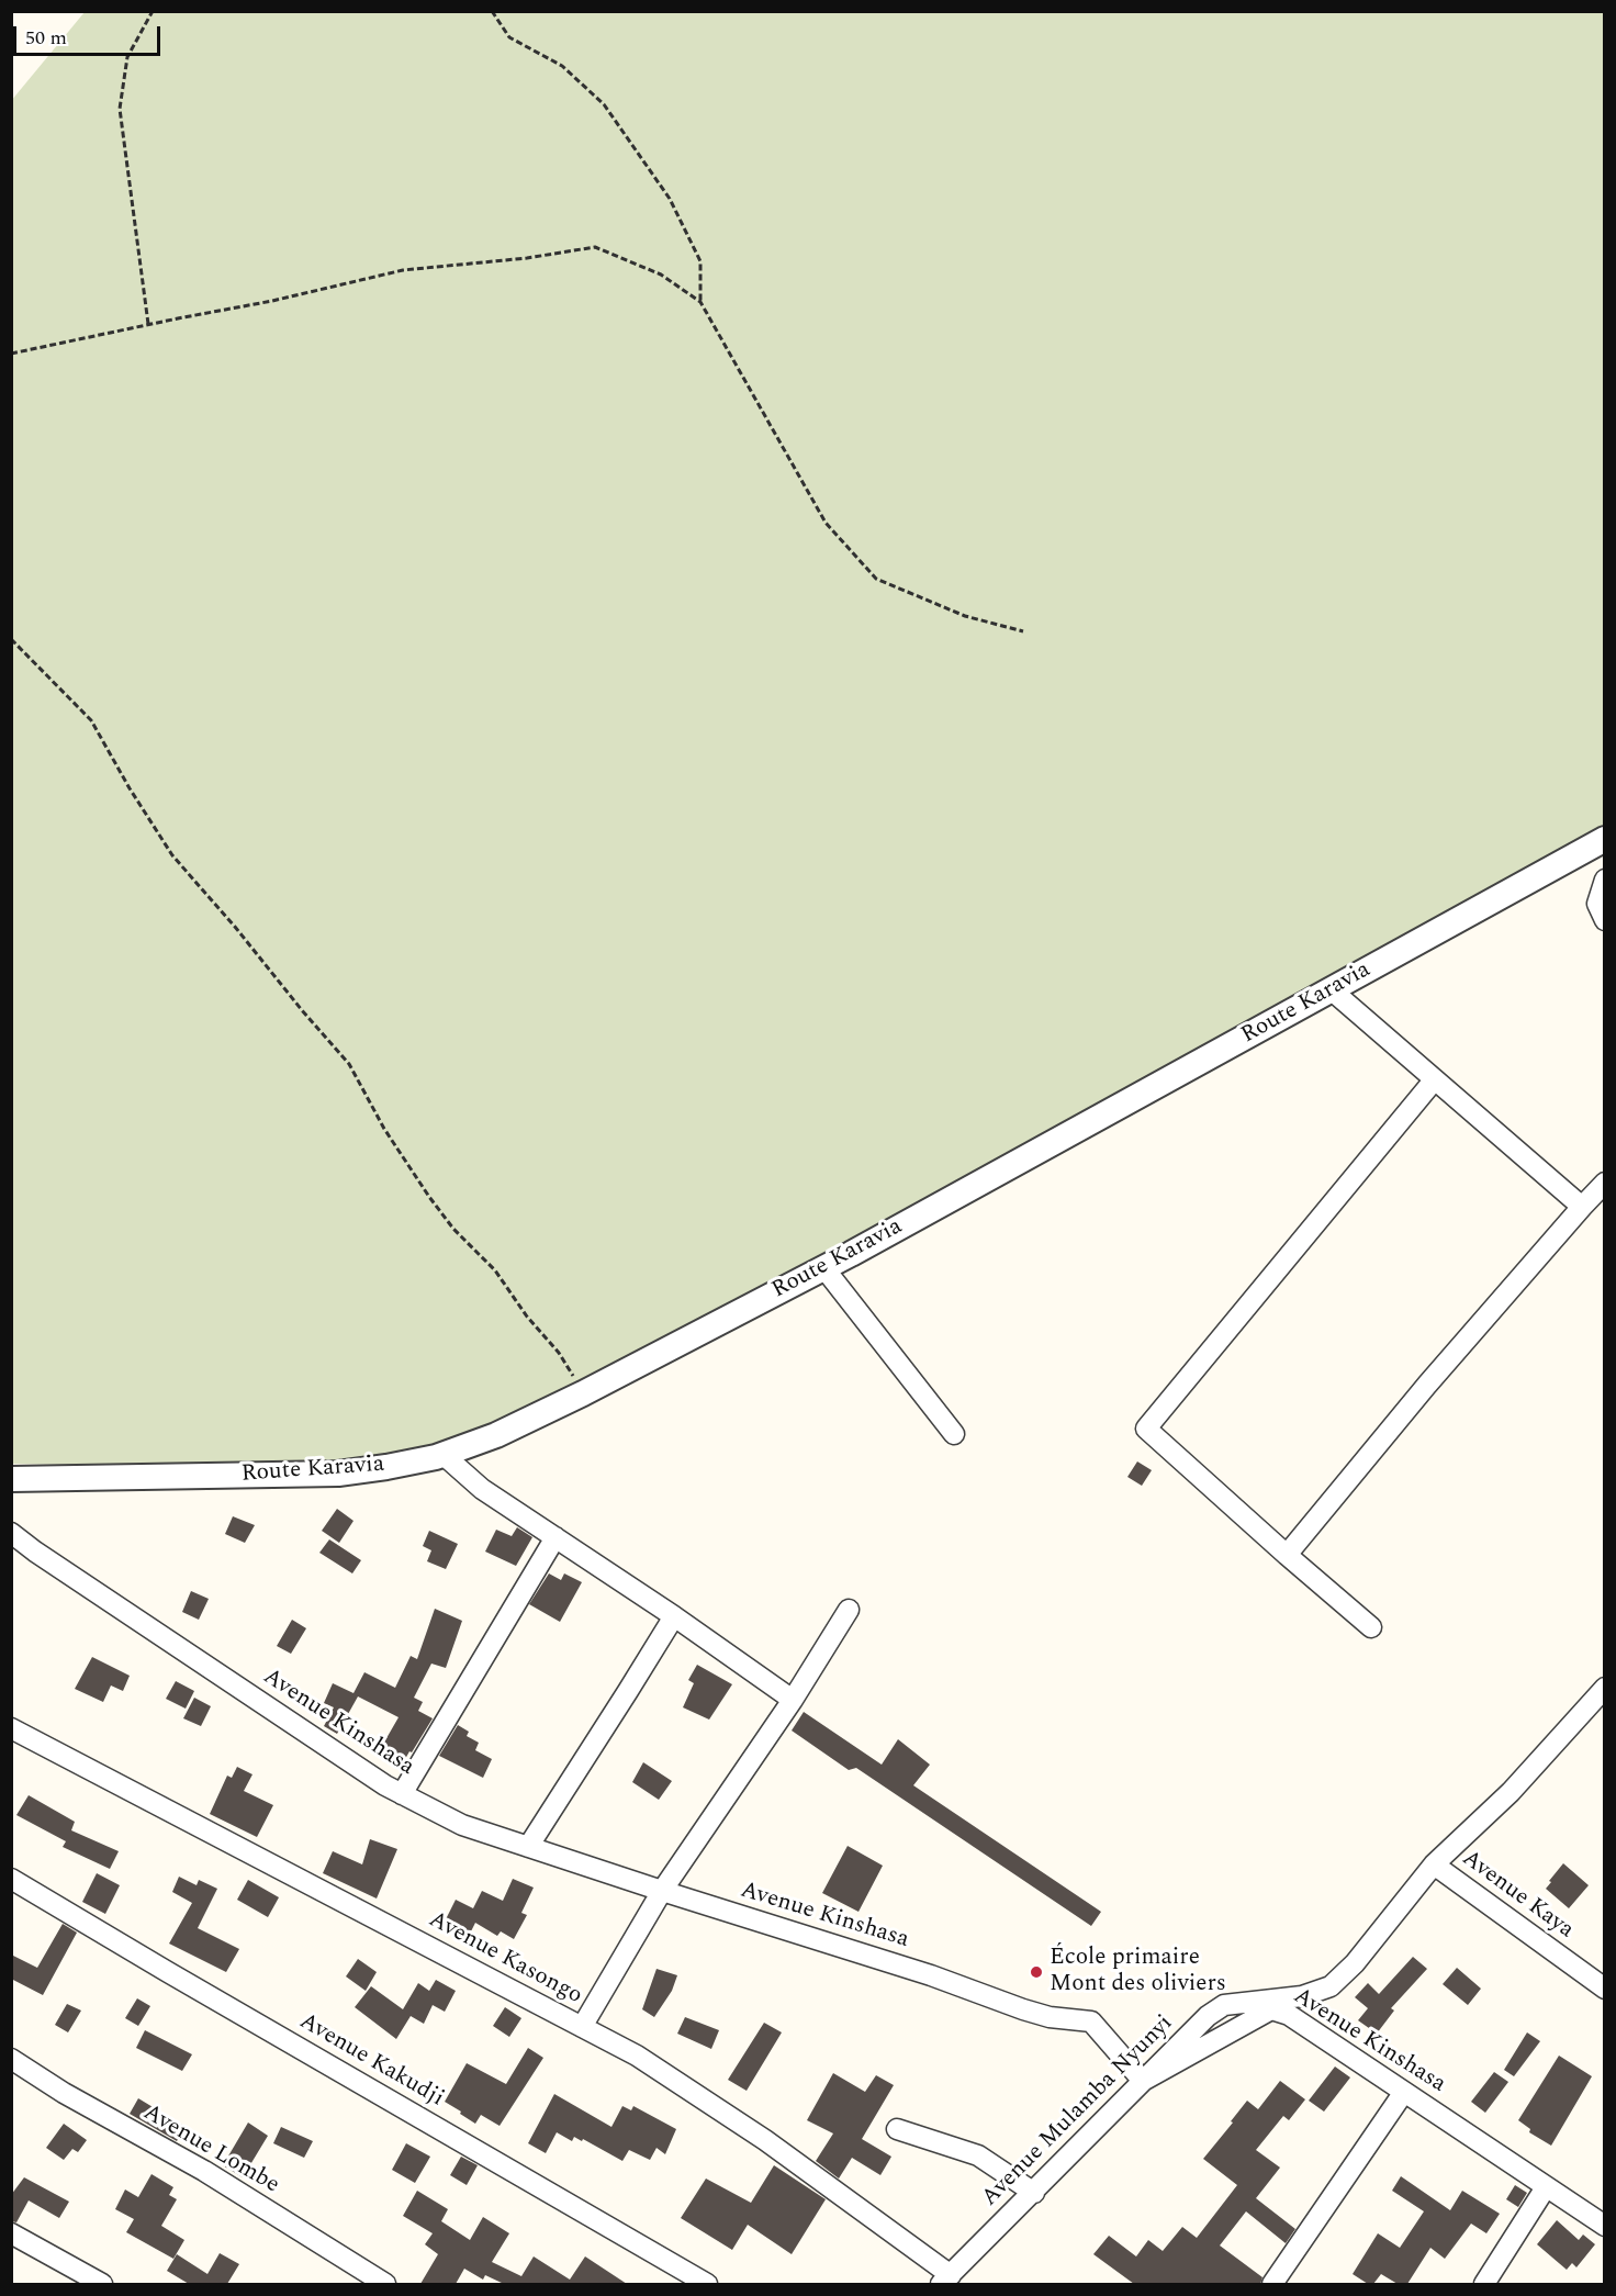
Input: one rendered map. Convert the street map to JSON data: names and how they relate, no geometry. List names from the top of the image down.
{
  "streets": {
    "street": [
      "Route Karavia",
      "Avenue Kinshasa",
      "Avenue Kaya",
      "Avenue Kasongo",
      "Avenue Kakudji",
      "Avenue Mulamba Nyunyi",
      "Avenue Lombe"
    ]
  },
  "crossings": [
    ["Avenue Kinshasa", "Avenue Mulamba Nyunyi"],
    ["Avenue Kaya", "Avenue Mulamba Nyunyi"],
    ["Avenue Kasongo", "Avenue Mulamba Nyunyi"]
  ],
  "places": ["École primaire Mont des oliviers"],
  "scale_bar": "50 m"
}
